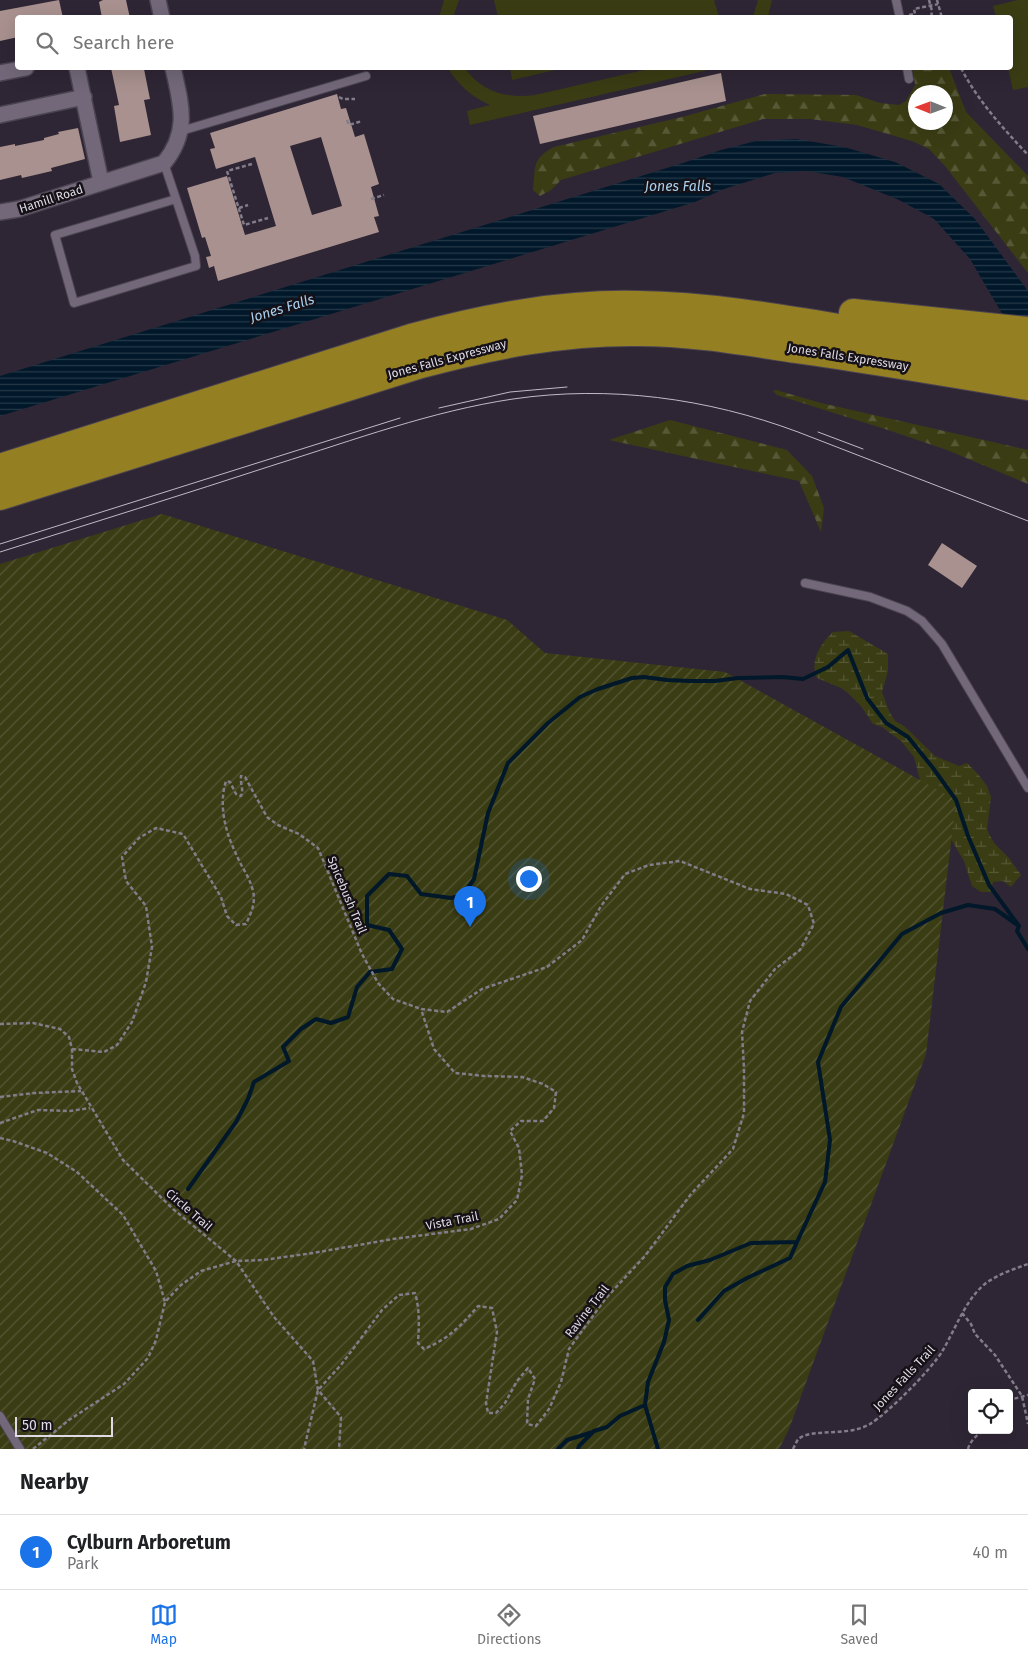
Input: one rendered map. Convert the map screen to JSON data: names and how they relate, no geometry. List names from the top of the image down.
{
  "streets": {
    "highway": ["Jones Falls Expressway"],
    "street": ["Hamill Road"],
    "path": [
      "Spicebush Trail",
      "Circle Trail",
      "Vista Trail",
      "Ravine Trail",
      "Jones Falls Trail"
    ]
  },
  "crossings": [
    ["Spicebush Trail", "Circle Trail"],
    ["Spicebush Trail", "Vista Trail"],
    ["Spicebush Trail", "Ravine Trail"],
    ["Circle Trail", "Vista Trail"],
    ["Circle Trail", "Ravine Trail"]
  ],
  "water": ["Jones Falls"],
  "scale_bar": "50 m",
  "north": "left",
  "page": {
    "search": "Search here",
    "pins": "1",
    "scale": "50 m",
    "heading": "Nearby",
    "list": [
      {
        "mark": "1",
        "name": "Cylburn Arboretum",
        "note": "Park",
        "value": "40 m"
      }
    ],
    "nav": ["Map", "Directions", "Saved"]
  }
}
